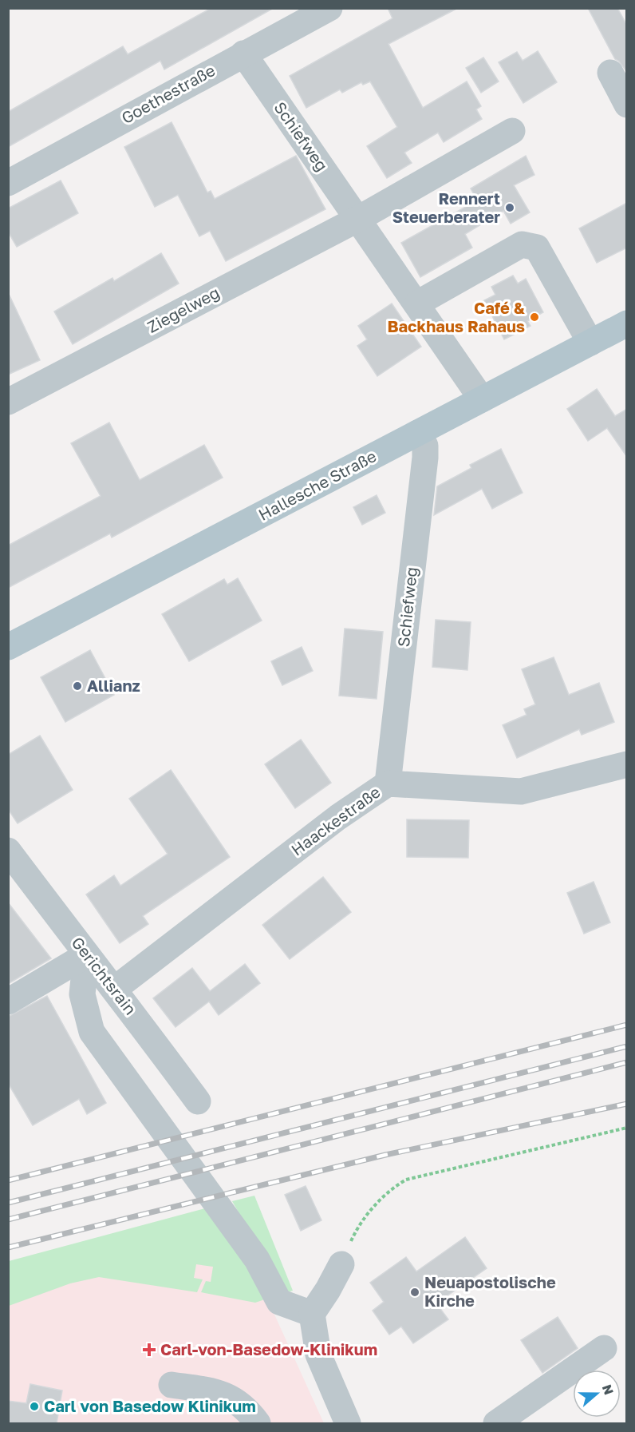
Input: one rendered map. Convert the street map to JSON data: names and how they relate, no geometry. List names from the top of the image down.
{
  "streets": {
    "main road": ["Hallesche Straße"],
    "street": [
      "Goethestraße",
      "Schiefweg",
      "Ziegelweg",
      "Haackestraße",
      "Gerichtsrain"
    ]
  },
  "crossings": [
    ["Goethestraße", "Schiefweg"],
    ["Schiefweg", "Ziegelweg"],
    ["Schiefweg", "Hallesche Straße"],
    ["Schiefweg", "Haackestraße"],
    ["Haackestraße", "Gerichtsrain"]
  ],
  "places": {
    "other": [
      "Rennert Steuerberater",
      "Café & Backhaus Rahaus",
      "Allianz",
      "Neuapostolische Kirche",
      "Carl von Basedow Klinikum"
    ],
    "health": ["Carl-von-Basedow-Klinikum"]
  },
  "north": "right"
}
